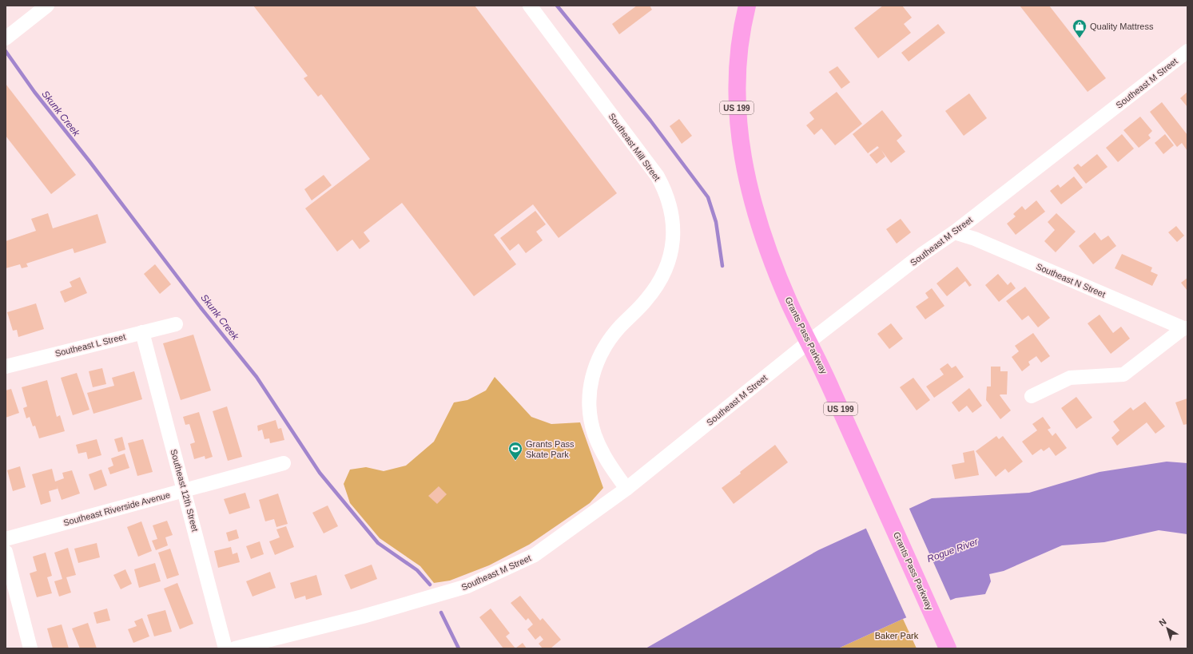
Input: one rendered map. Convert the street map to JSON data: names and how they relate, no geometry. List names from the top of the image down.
{
  "streets": {
    "highway": ["US 199", "Grants Pass Parkway"],
    "street": [
      "Southeast M Street",
      "Southeast Mill Street",
      "Southeast N Street",
      "Southeast L Street",
      "Southeast 12th Street",
      "Southeast Riverside Avenue"
    ]
  },
  "crossings": [
    ["Southeast M Street", "Southeast Mill Street"],
    ["Southeast M Street", "Southeast N Street"],
    ["Southeast M Street", "Grants Pass Parkway"],
    ["Southeast L Street", "Southeast 12th Street"],
    ["Southeast 12th Street", "Southeast Riverside Avenue"]
  ],
  "water": ["Skunk Creek", "Rogue River"],
  "parks": ["Baker Park"],
  "places": {
    "shop": ["Quality Mattress"],
    "sports": ["Grants Pass Skate Park"]
  },
  "north": "top left"
}
